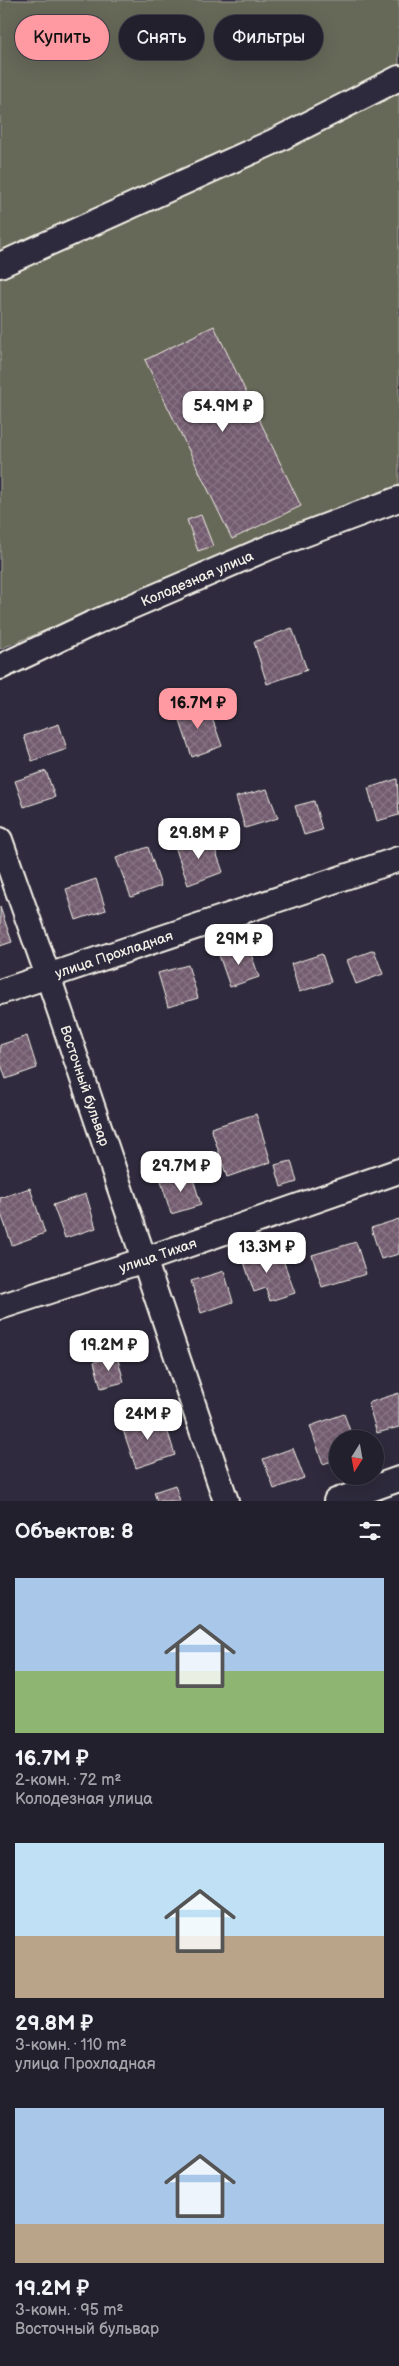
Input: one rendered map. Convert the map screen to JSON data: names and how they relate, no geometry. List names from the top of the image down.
{
  "streets": {
    "street": [
      "Колодезная улица",
      "улица Прохладная",
      "Восточный бульвар",
      "улица Тихая"
    ]
  },
  "crossings": [
    ["улица Прохладная", "Восточный бульвар"],
    ["Восточный бульвар", "улица Тихая"]
  ],
  "north": "bottom",
  "page": {
    "chip": ["Купить", "Снять", "Фильтры"],
    "price": [
      "54.9M ₽",
      "16.7M ₽",
      "29.8M ₽",
      "29M ₽",
      "29.7M ₽",
      "13.3M ₽",
      "19.2M ₽",
      "24M ₽"
    ],
    "heading": "Объектов: 8",
    "list": [
      {
        "name": "16.7M ₽",
        "note": "2-комн. · 72 m² · Колодезная улица"
      },
      {
        "name": "29.8M ₽",
        "note": "3-комн. · 110 m² · улица Прохладная"
      },
      {
        "name": "19.2M ₽",
        "note": "3-комн. · 95 m² · Восточный бульвар"
      }
    ]
  }
}
